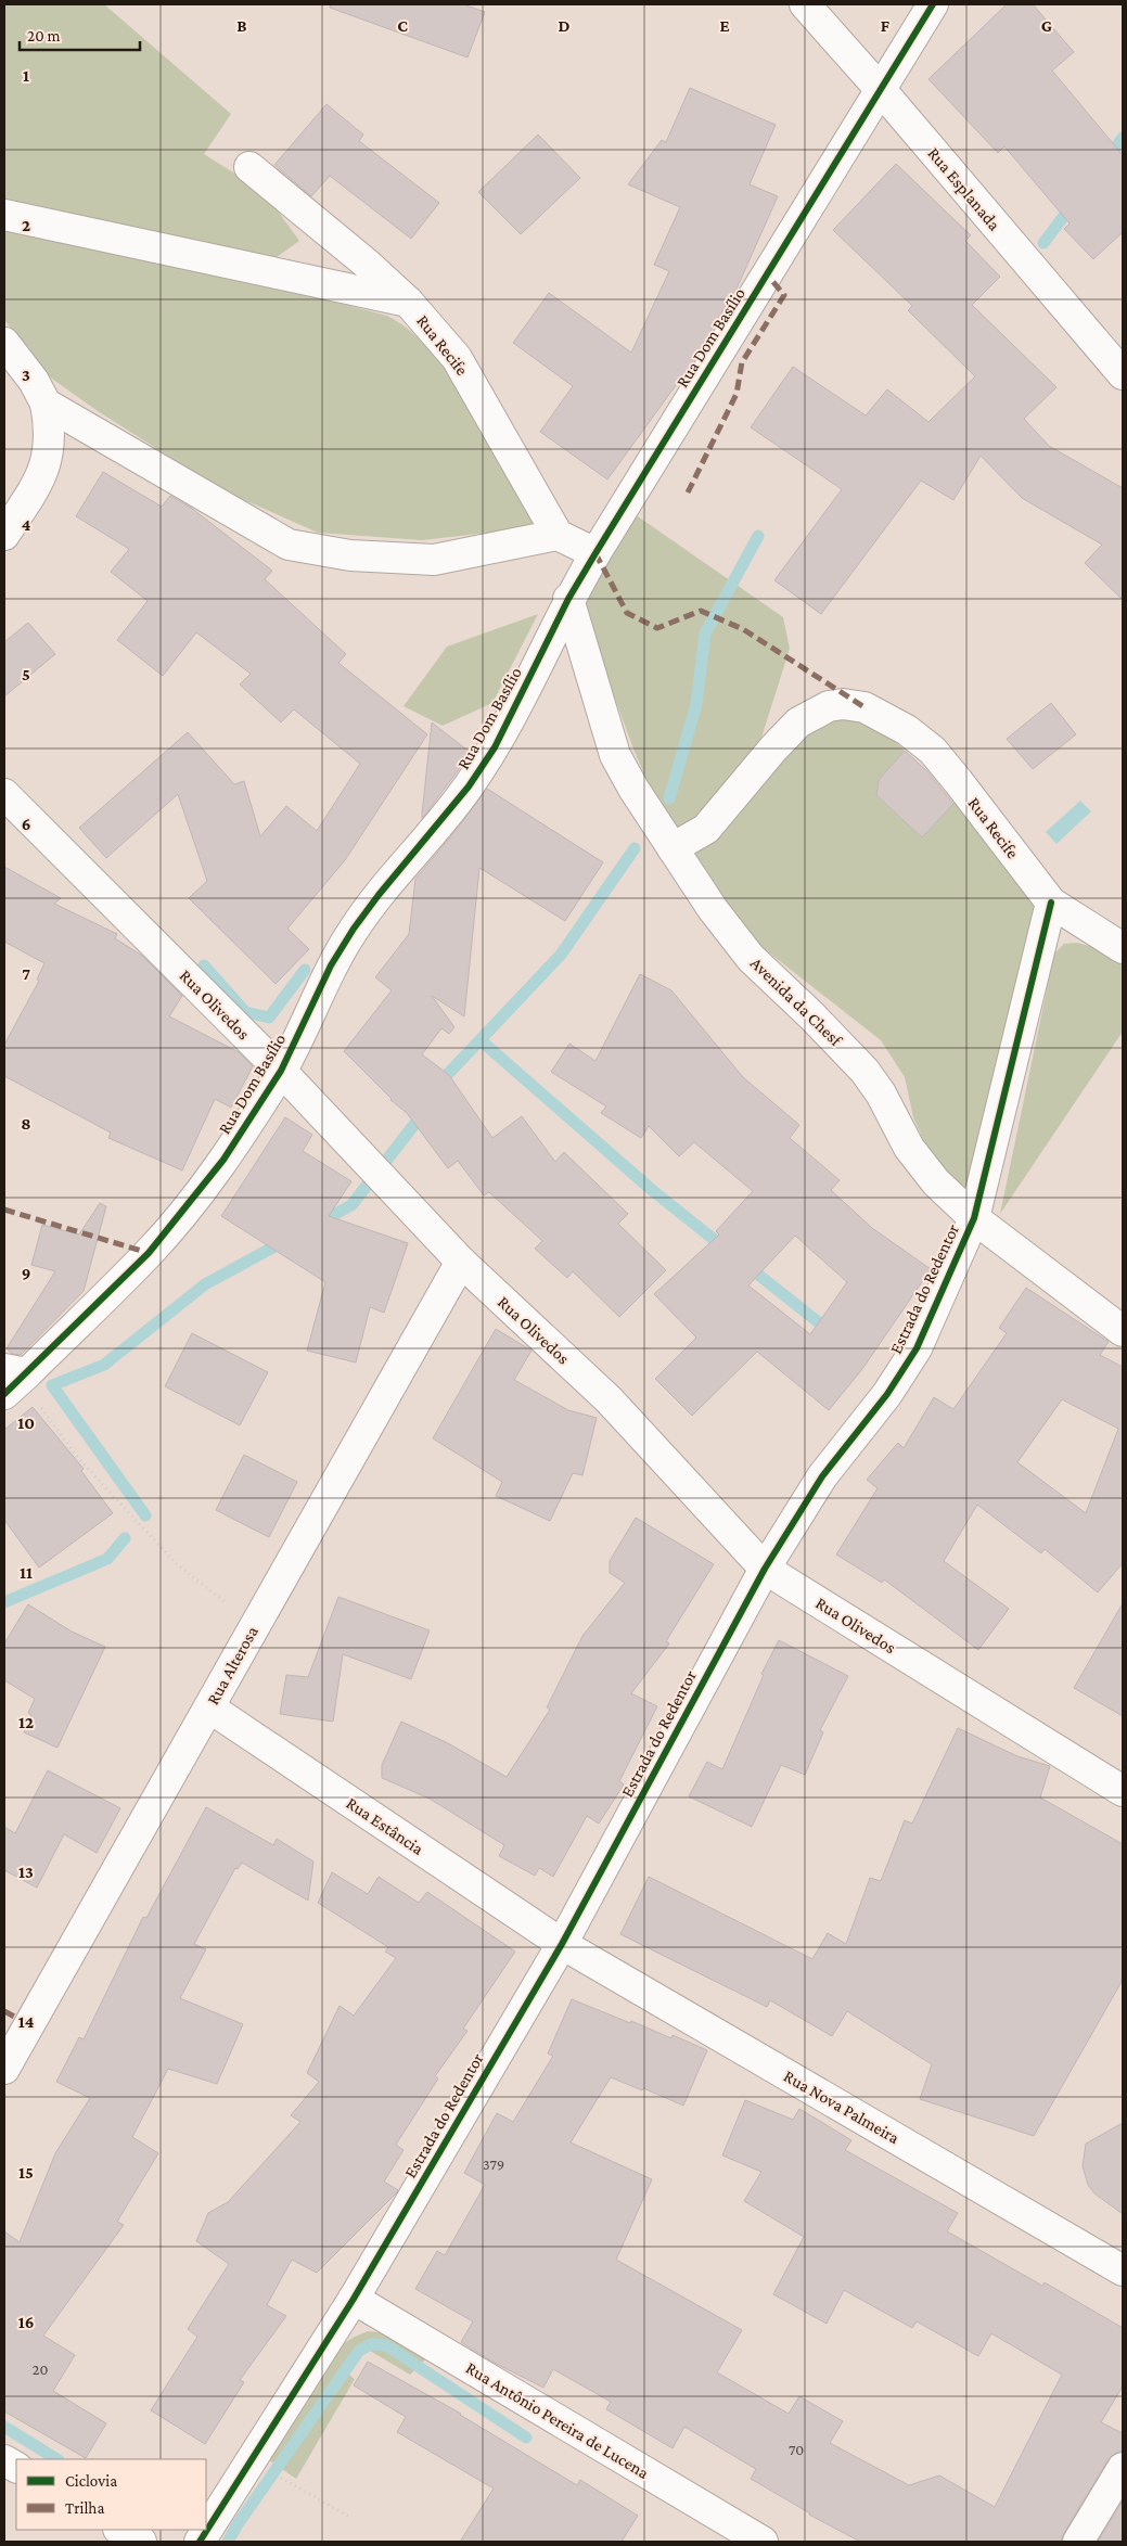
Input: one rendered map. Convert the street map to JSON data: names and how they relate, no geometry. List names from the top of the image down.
{
  "streets": {
    "street": [
      "Rua Esplanada",
      "Rua Dom Basílio",
      "Rua Recife",
      "Avenida da Chesf",
      "Rua Olivedos",
      "Estrada do Redentor",
      "Rua Alterosa",
      "Rua Estância",
      "Rua Nova Palmeira",
      "Rua Antônio Pereira de Lucena"
    ]
  },
  "crossings": [
    ["Rua Esplanada", "Rua Dom Basílio"],
    ["Rua Dom Basílio", "Avenida da Chesf"],
    ["Rua Dom Basílio", "Rua Olivedos"],
    ["Rua Recife", "Avenida da Chesf"],
    ["Rua Recife", "Estrada do Redentor"],
    ["Avenida da Chesf", "Estrada do Redentor"],
    ["Rua Olivedos", "Estrada do Redentor"],
    ["Rua Olivedos", "Rua Alterosa"],
    ["Estrada do Redentor", "Rua Estância"],
    ["Estrada do Redentor", "Rua Nova Palmeira"],
    ["Estrada do Redentor", "Rua Antônio Pereira de Lucena"],
    ["Rua Alterosa", "Rua Estância"],
    ["Rua Estância", "Rua Nova Palmeira"]
  ],
  "house_numbers": ["379", "20", "70"],
  "legend": ["Ciclovia", "Trilha"],
  "scale_bar": "20 m",
  "grid": {
    "columns": [
      "B",
      "C",
      "D",
      "E",
      "F",
      "G"
    ],
    "rows": [
      "1",
      "2",
      "3",
      "4",
      "5",
      "6",
      "7",
      "8",
      "9",
      "10",
      "11",
      "12",
      "13",
      "14",
      "15",
      "16"
    ]
  }
}
